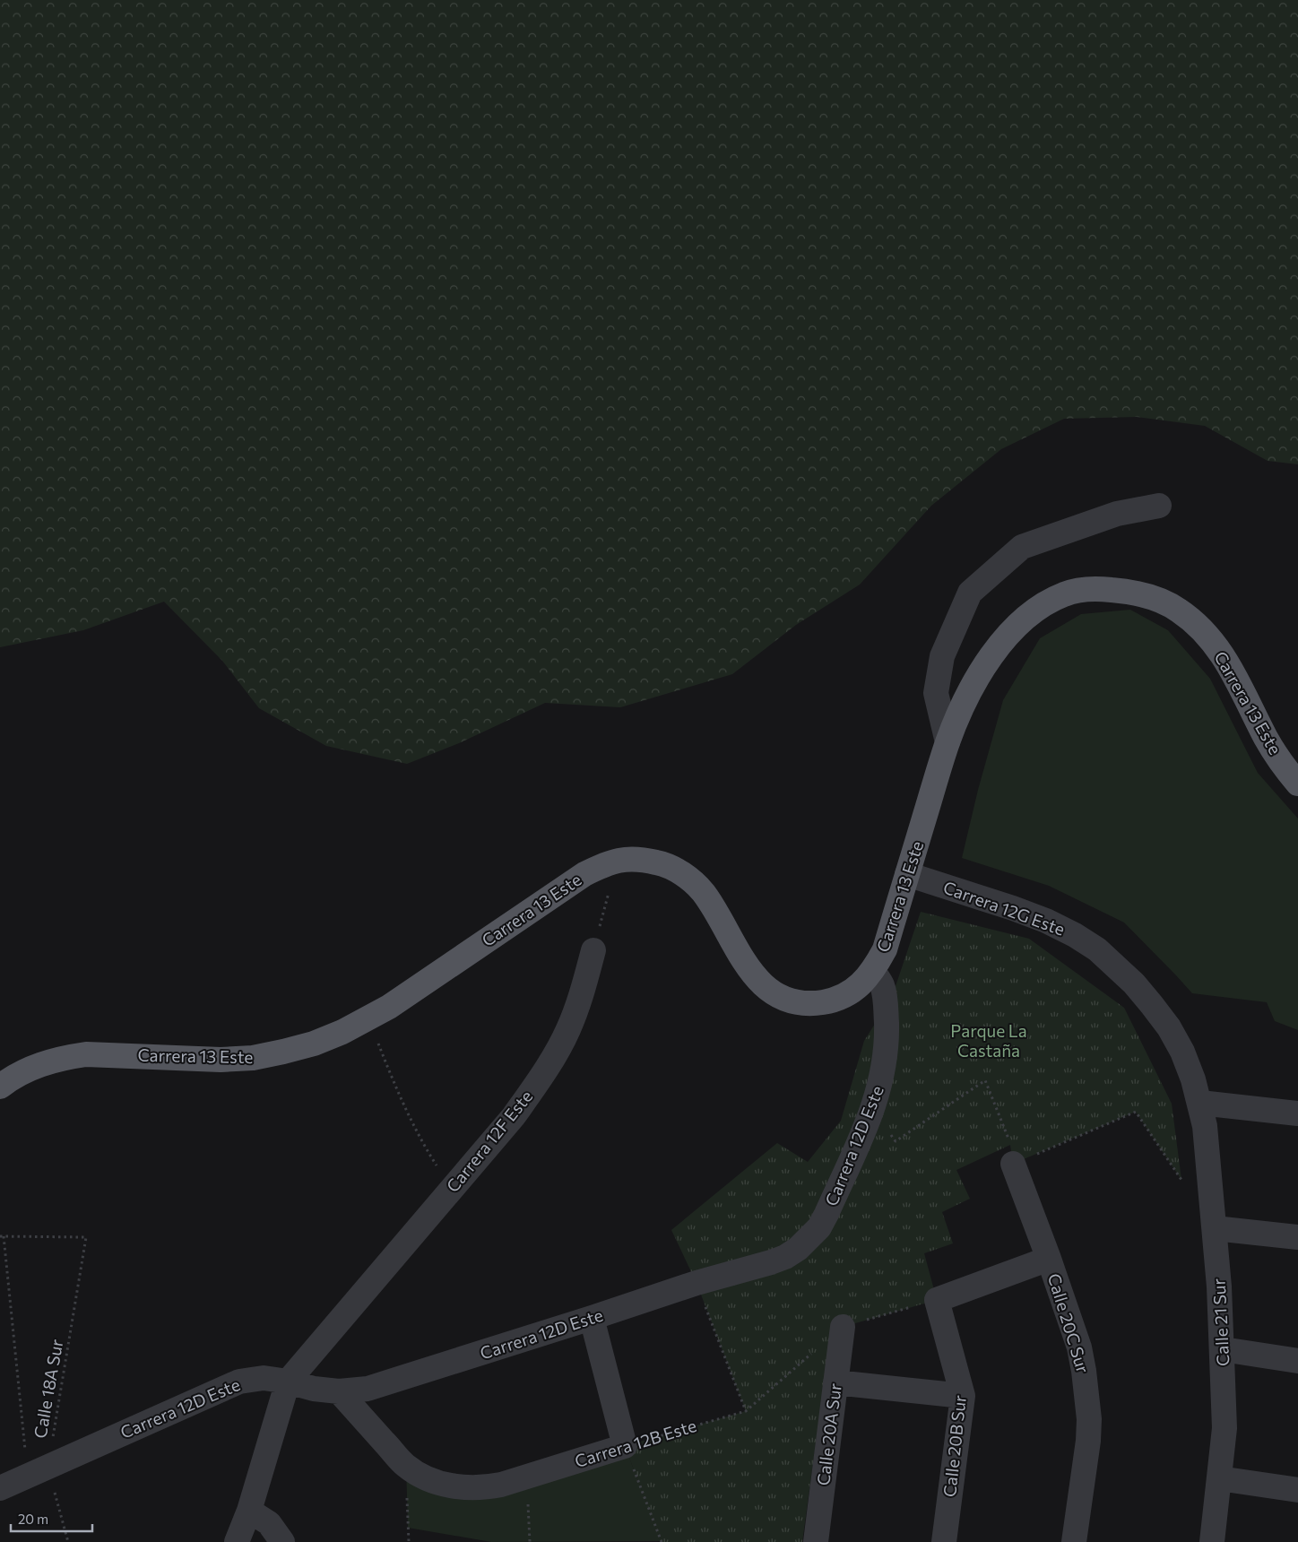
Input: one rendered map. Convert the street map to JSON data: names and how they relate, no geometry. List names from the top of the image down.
{
  "streets": {
    "main road": ["Carrera 13 Este"],
    "street": [
      "Carrera 12G Este",
      "Carrera 12F Este",
      "Carrera 12D Este",
      "Calle 21 Sur",
      "Calle 20C Sur",
      "Calle 20A Sur",
      "Carrera 12B Este",
      "Calle 20B Sur"
    ],
    "path": ["Calle 18A Sur"]
  },
  "crossings": [
    ["Carrera 13 Este", "Carrera 12G Este"],
    ["Carrera 13 Este", "Carrera 12D Este"],
    ["Carrera 12G Este", "Calle 21 Sur"],
    ["Carrera 12F Este", "Carrera 12D Este"],
    ["Carrera 12D Este", "Calle 18A Sur"],
    ["Carrera 12D Este", "Carrera 12B Este"],
    ["Calle 20A Sur", "Carrera 12B Este"],
    ["Carrera 12B Este", "Calle 20B Sur"]
  ],
  "parks": ["Parque La Castaña"],
  "scale_bar": "20 m"
}
